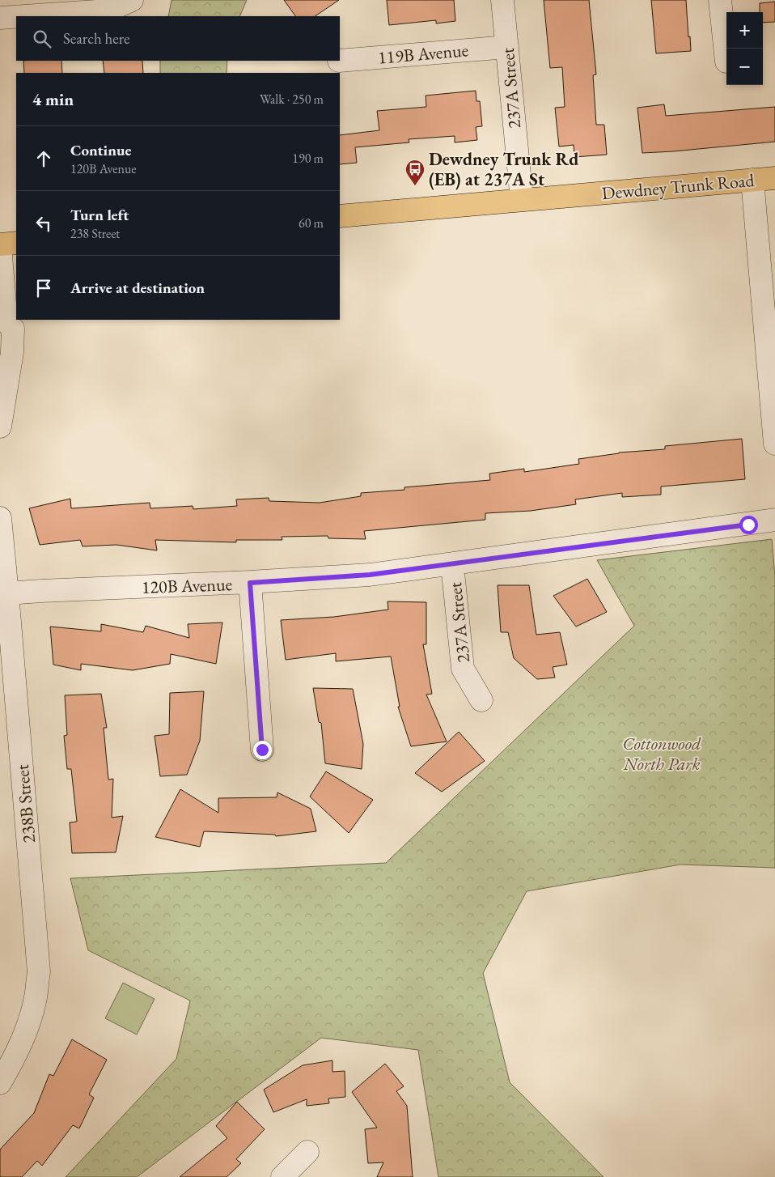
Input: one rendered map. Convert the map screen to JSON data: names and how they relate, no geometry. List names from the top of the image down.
{
  "streets": {
    "main road": ["Dewdney Trunk Road"],
    "street": [
      "119B Avenue",
      "237A Street",
      "120B Avenue",
      "238B Street"
    ]
  },
  "crossings": [
    ["119B Avenue", "237A Street"],
    ["237A Street", "Dewdney Trunk Road"],
    ["237A Street", "120B Avenue"],
    ["120B Avenue", "238B Street"]
  ],
  "parks": ["Cottonwood North Park"],
  "places": {
    "bus stop": ["Dewdney Trunk Rd (EB) at 237A St"]
  },
  "page": {
    "map_buttons": ["+", "−"],
    "search": "Search here",
    "heading": ["4 min", "Walk · 250 m"],
    "list": [
      ["Continue", "120B Avenue", "190 m"],
      ["Turn left", "238 Street", "60 m"],
      "Arrive at destination"
    ]
  }
}
